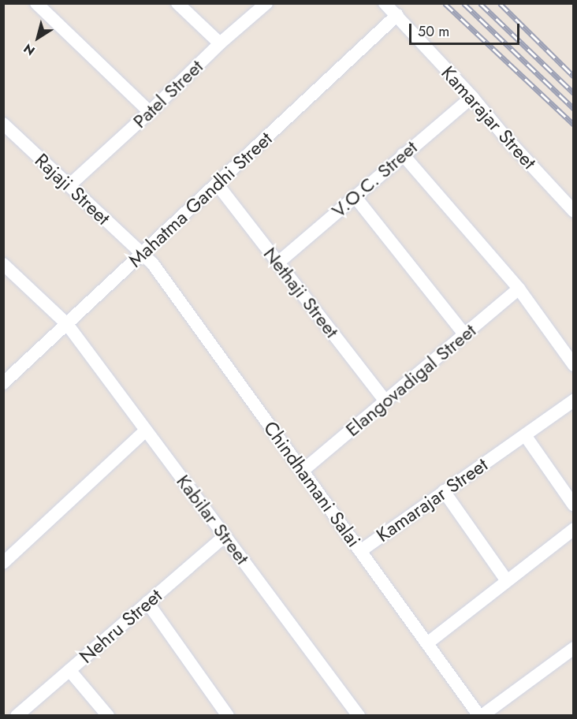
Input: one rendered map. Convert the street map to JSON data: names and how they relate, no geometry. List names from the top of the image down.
{
  "streets": {
    "street": [
      "Patel Street",
      "Kamarajar Street",
      "V.O.C. Street",
      "Rajaji Street",
      "Mahatma Gandhi Street",
      "Nethaji Street",
      "Elangovadigal Street",
      "Chindhamani Salai",
      "Kabilar Street",
      "Nehru Street"
    ]
  },
  "crossings": [
    ["Patel Street", "Rajaji Street"],
    ["Kamarajar Street", "V.O.C. Street"],
    ["Kamarajar Street", "Mahatma Gandhi Street"],
    ["Kamarajar Street", "Chindhamani Salai"],
    ["V.O.C. Street", "Nethaji Street"],
    ["Rajaji Street", "Mahatma Gandhi Street"],
    ["Rajaji Street", "Chindhamani Salai"],
    ["Mahatma Gandhi Street", "Nethaji Street"],
    ["Mahatma Gandhi Street", "Chindhamani Salai"],
    ["Mahatma Gandhi Street", "Kabilar Street"],
    ["Nethaji Street", "Elangovadigal Street"],
    ["Elangovadigal Street", "Chindhamani Salai"],
    ["Kabilar Street", "Nehru Street"]
  ],
  "scale_bar": "50 m",
  "north": "bottom left"
}
